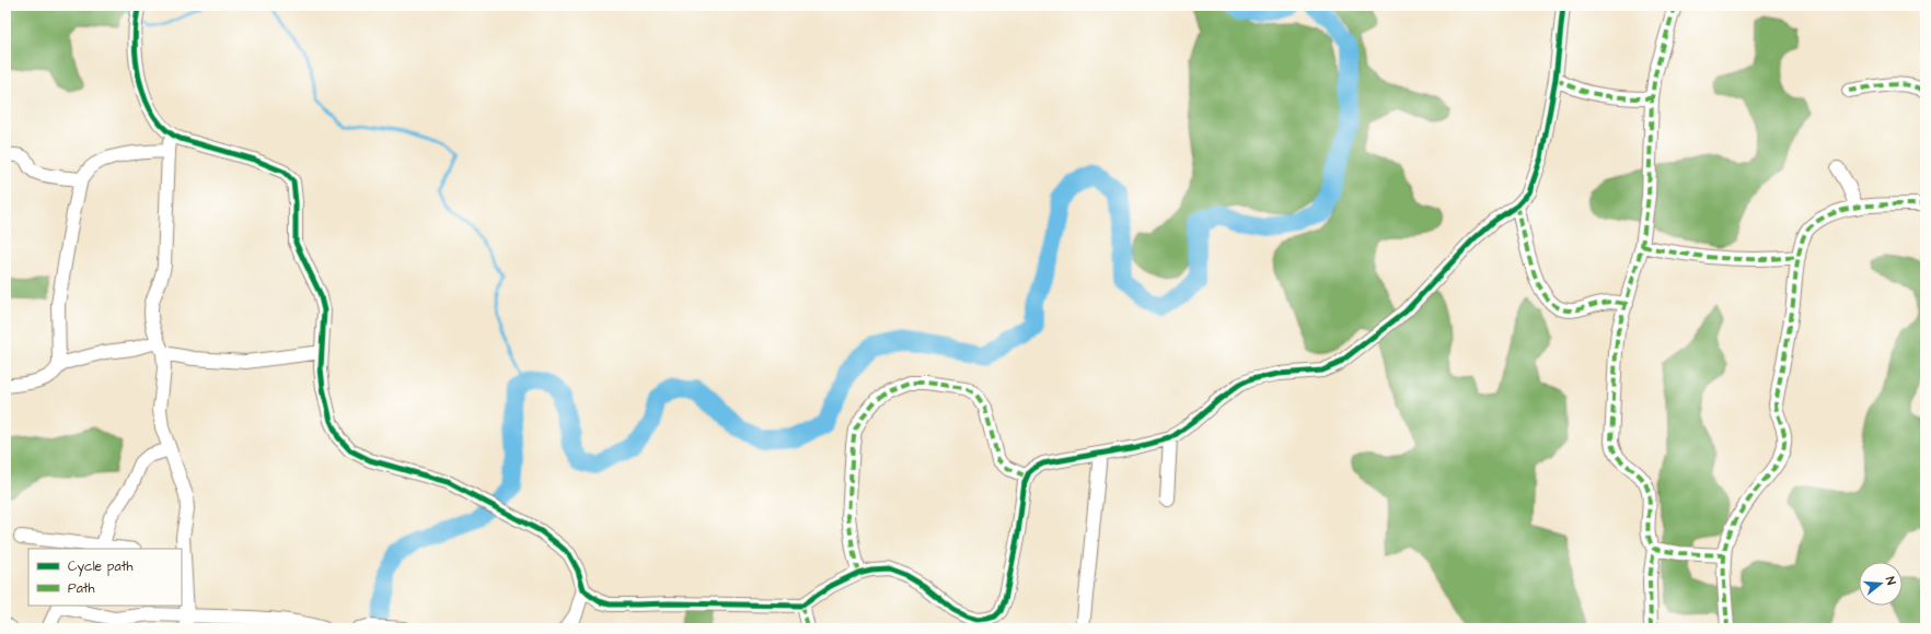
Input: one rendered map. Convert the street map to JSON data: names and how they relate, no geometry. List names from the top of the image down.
{
  "legend": ["Cycle path", "Path"],
  "north": "right"
}
